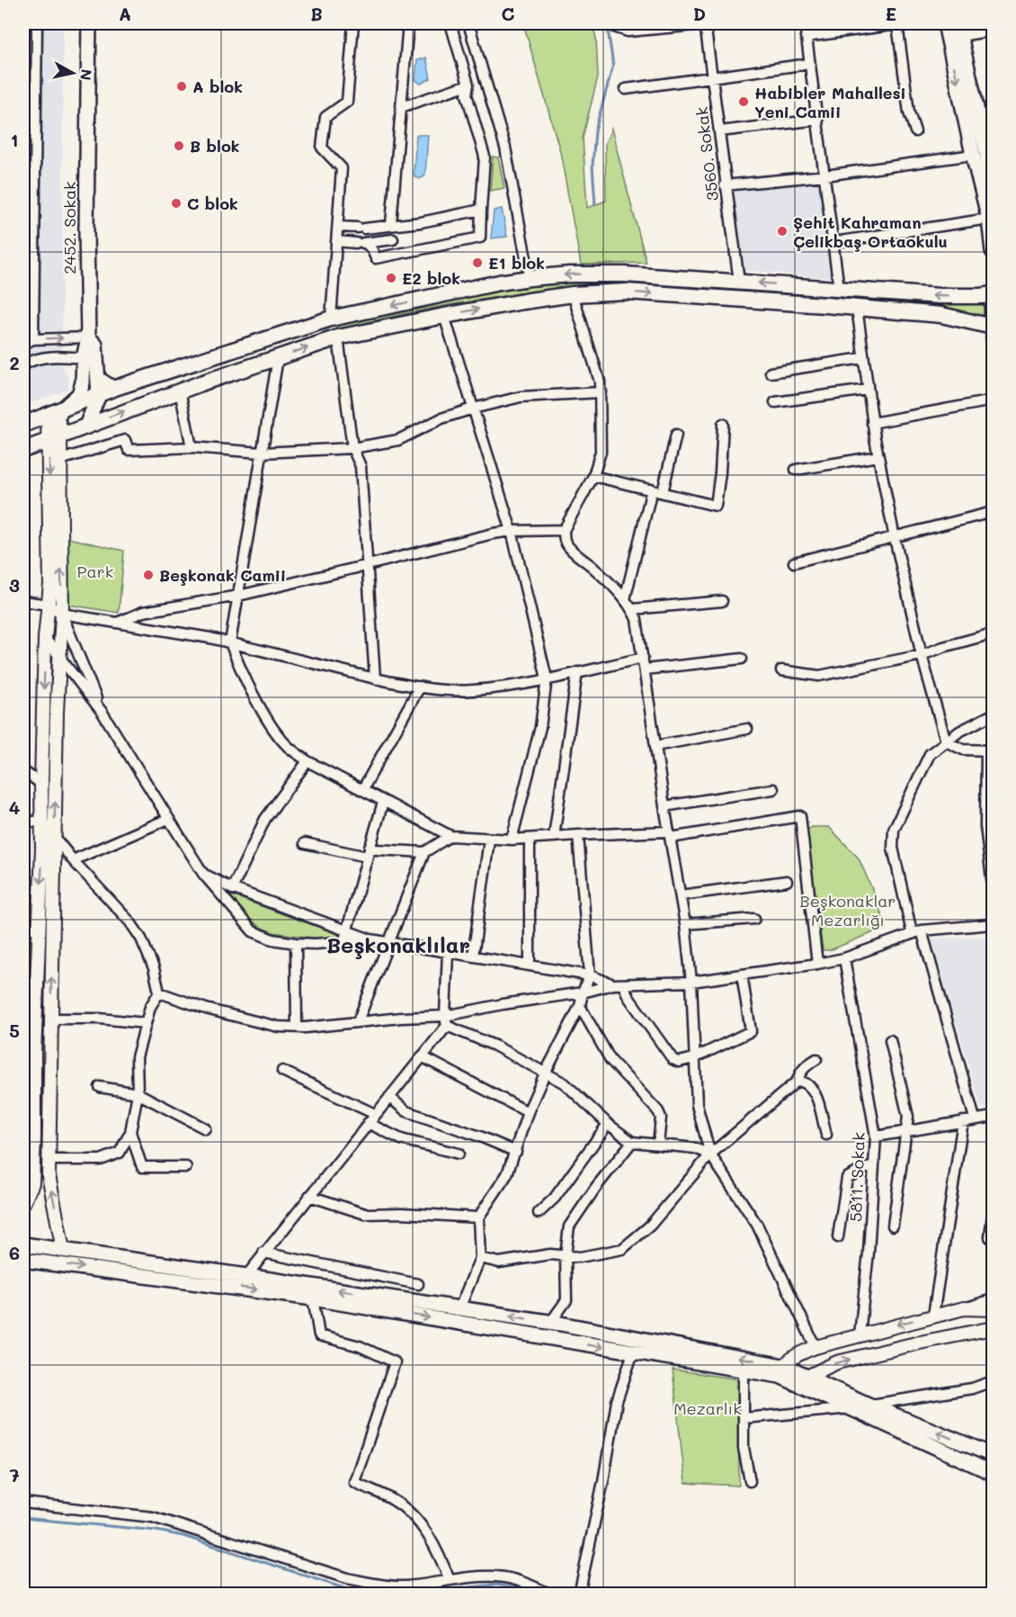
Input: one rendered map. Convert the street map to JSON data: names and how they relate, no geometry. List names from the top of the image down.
{
  "streets": {
    "main road": ["2452. Sokak"],
    "street": ["3560. Sokak", "5811. Sokak"]
  },
  "districts": ["Beşkonaklılar"],
  "parks": ["Park", "Beşkonaklar Mezarlığı", "Mezarlık"],
  "places": [
    "A blok",
    "Habibler Mahallesi Yeni Camii",
    "B blok",
    "C blok",
    "Şehit Kahraman Çelikbaş Ortaokulu",
    "E1 blok",
    "E2 blok",
    "Beşkonak Camii"
  ],
  "north": "right",
  "grid": {
    "columns": [
      "A",
      "B",
      "C",
      "D",
      "E"
    ],
    "rows": [
      "1",
      "2",
      "3",
      "4",
      "5",
      "6",
      "7"
    ]
  }
}
